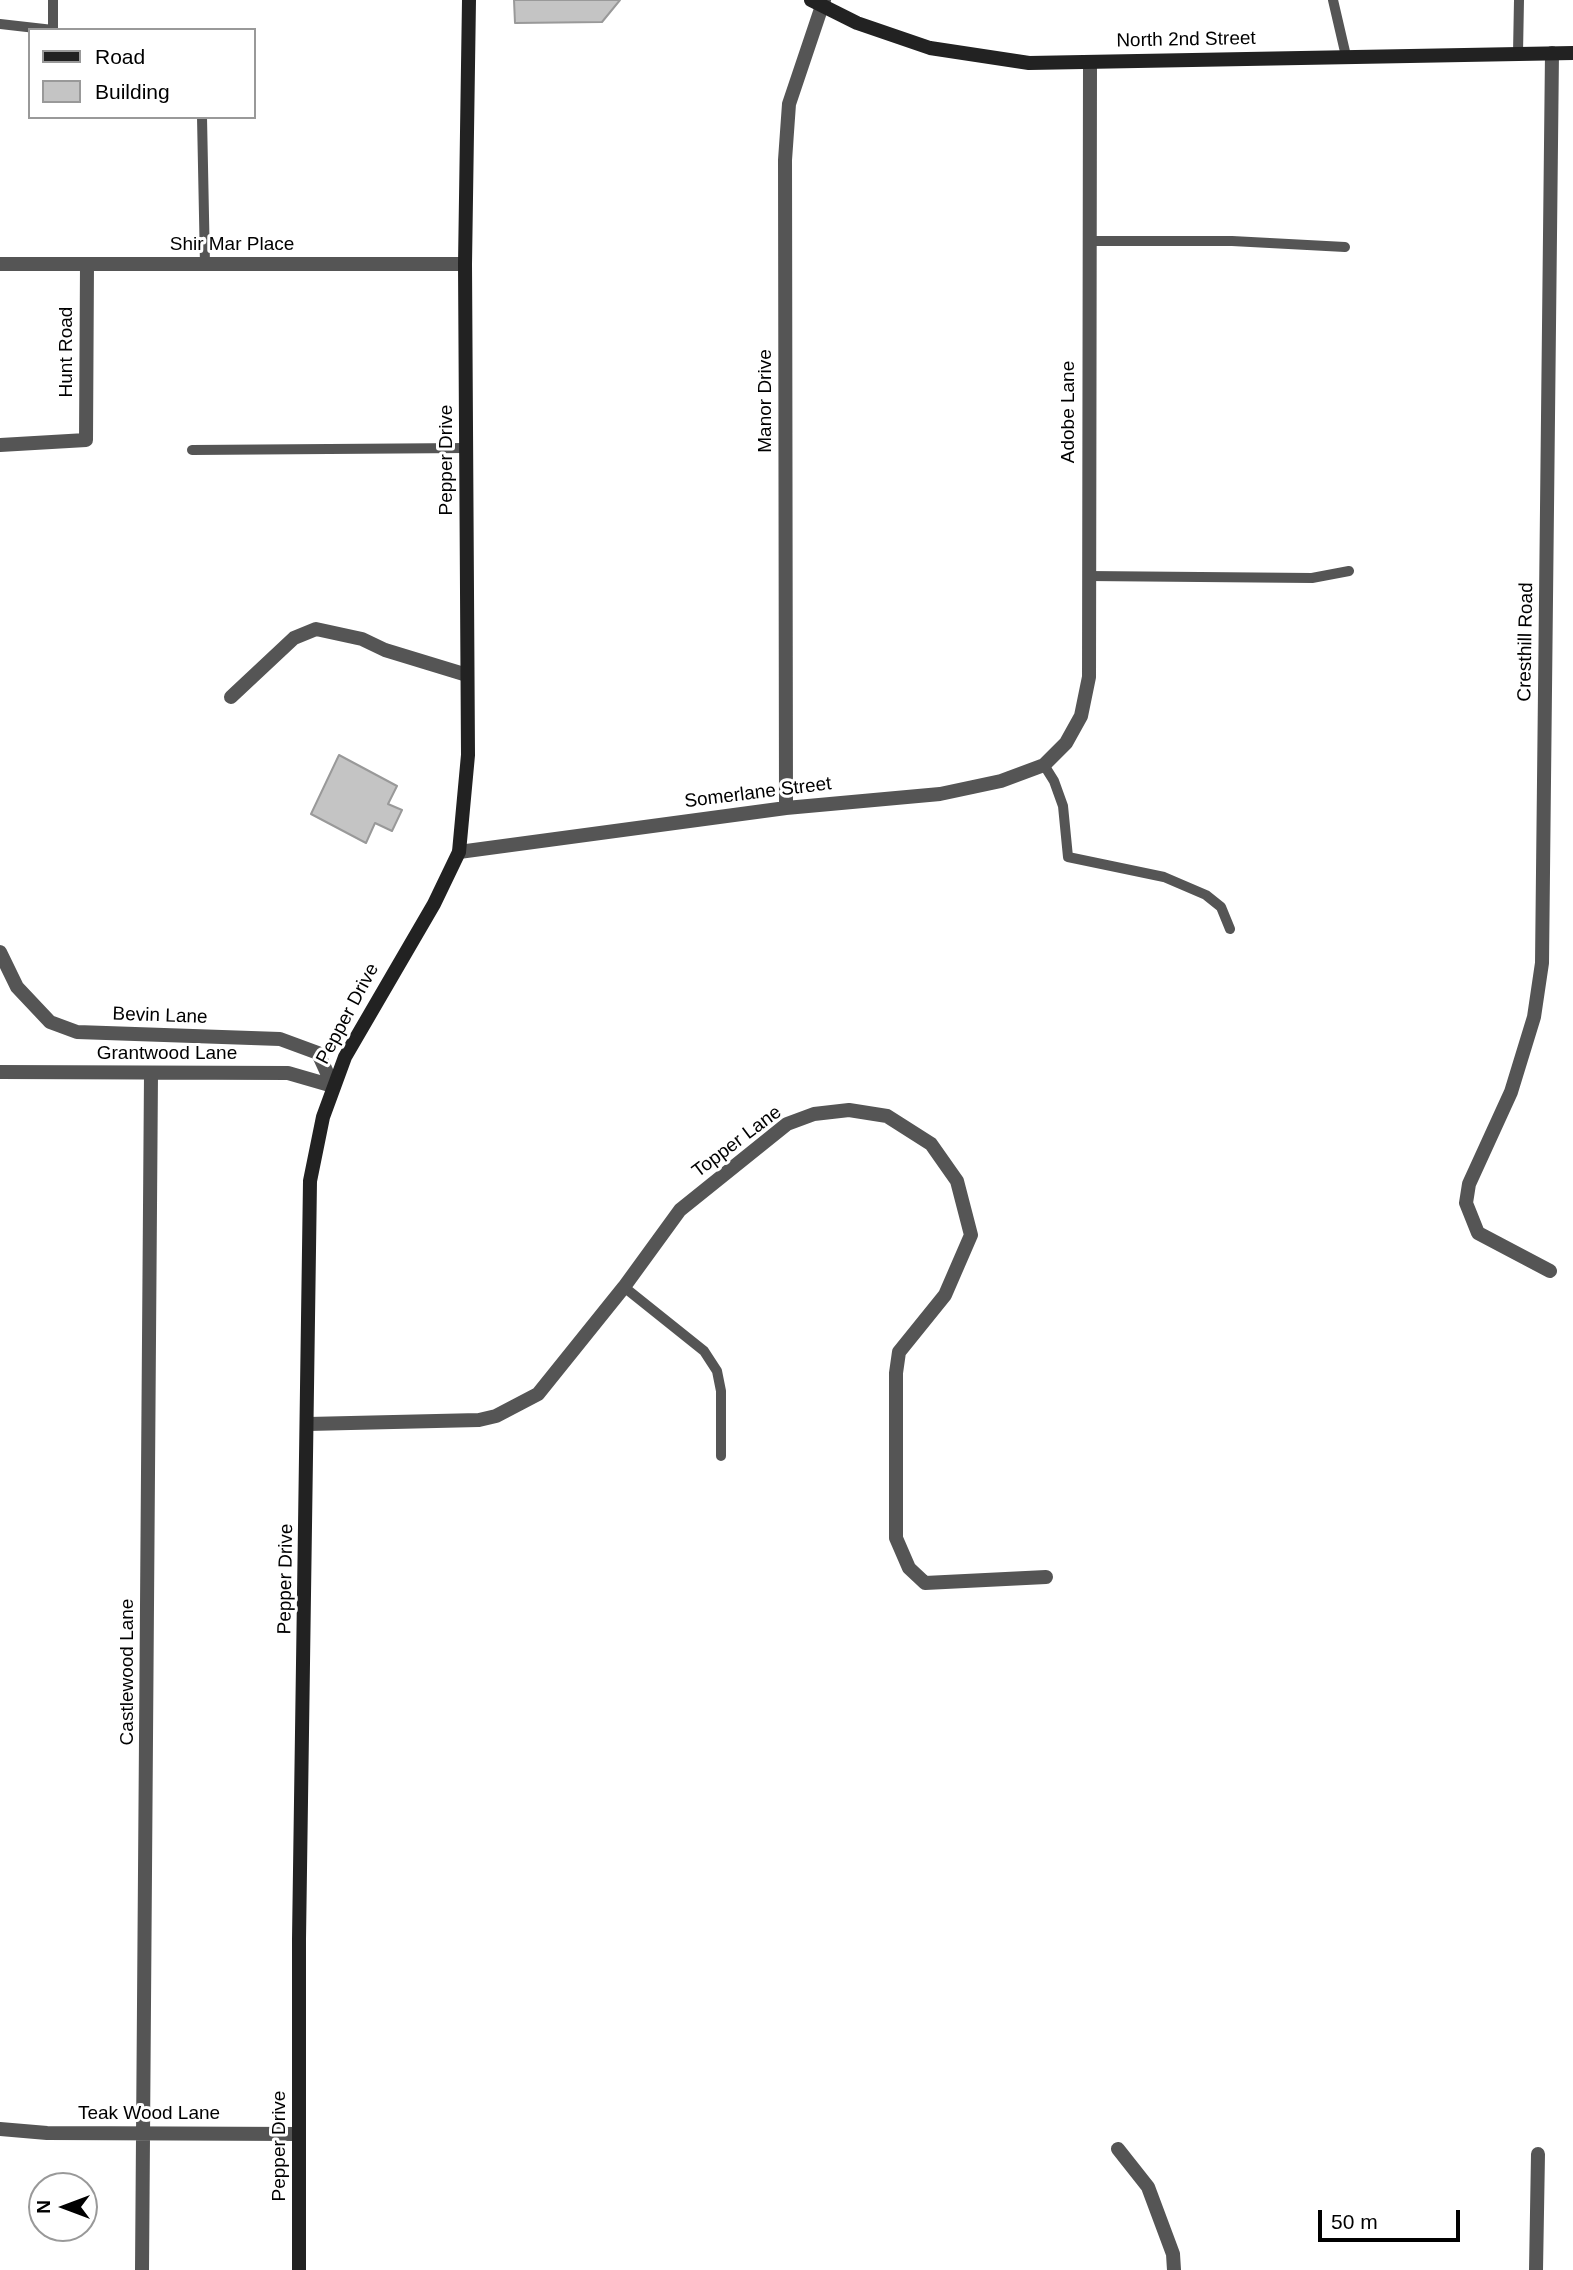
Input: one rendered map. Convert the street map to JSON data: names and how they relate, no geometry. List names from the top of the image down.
{
  "streets": {
    "street": [
      "North 2nd Street",
      "Shir Mar Place",
      "Hunt Road",
      "Manor Drive",
      "Adobe Lane",
      "Pepper Drive",
      "Cresthill Road",
      "Somerlane Street",
      "Bevin Lane",
      "Grantwood Lane",
      "Topper Lane",
      "Castlewood Lane",
      "Teak Wood Lane"
    ]
  },
  "crossings": [
    ["North 2nd Street", "Manor Drive"],
    ["North 2nd Street", "Adobe Lane"],
    ["North 2nd Street", "Cresthill Road"],
    ["Shir Mar Place", "Hunt Road"],
    ["Shir Mar Place", "Pepper Drive"],
    ["Manor Drive", "Somerlane Street"],
    ["Adobe Lane", "Somerlane Street"],
    ["Pepper Drive", "Somerlane Street"],
    ["Pepper Drive", "Bevin Lane"],
    ["Pepper Drive", "Grantwood Lane"],
    ["Pepper Drive", "Topper Lane"],
    ["Pepper Drive", "Teak Wood Lane"],
    ["Bevin Lane", "Grantwood Lane"],
    ["Grantwood Lane", "Castlewood Lane"],
    ["Castlewood Lane", "Teak Wood Lane"]
  ],
  "legend": ["Road", "Building"],
  "scale_bar": "50 m",
  "north": "left"
}
